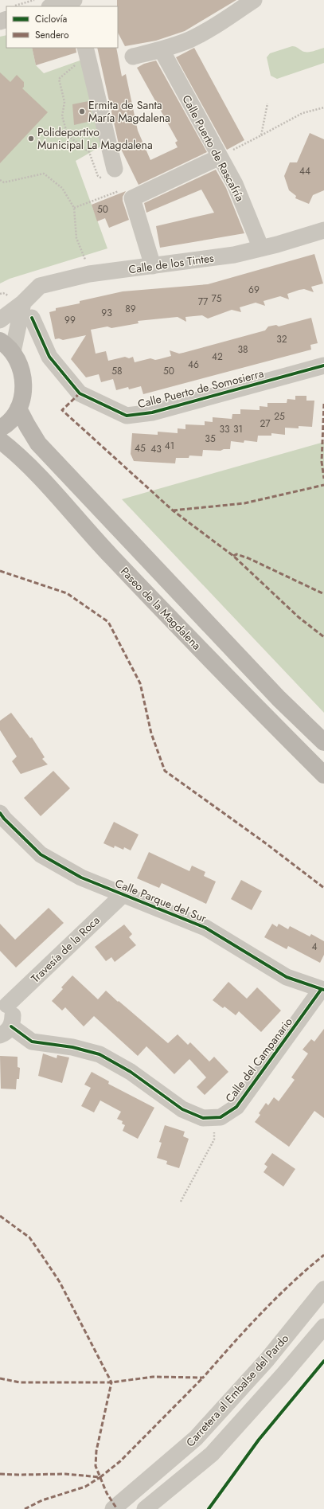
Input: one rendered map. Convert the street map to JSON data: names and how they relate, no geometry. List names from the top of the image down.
{
  "streets": {
    "main road": ["Paseo de la Magdalena"],
    "street": [
      "Calle Puerto de Rascafría",
      "Calle de los Tintes",
      "Calle Puerto de Somosierra",
      "Calle Parque del Sur",
      "Travesía de la Roca",
      "Calle del Campanario",
      "Carretera al Embalse del Pardo"
    ]
  },
  "crossings": [
    ["Calle Puerto de Rascafría", "Calle de los Tintes"],
    ["Calle Parque del Sur", "Travesía de la Roca"],
    ["Calle Parque del Sur", "Calle del Campanario"]
  ],
  "places": ["Ermita de Santa María Magdalena", "Polideportivo Municipal La Magdalena"],
  "house_numbers": [
    "44",
    "50",
    "69",
    "75",
    "77",
    "89",
    "93",
    "99",
    "32",
    "38",
    "42",
    "46",
    "58",
    "50",
    "25",
    "27",
    "33",
    "31",
    "35",
    "41",
    "45",
    "43",
    "4"
  ],
  "legend": ["Ciclovía", "Sendero"]
}
